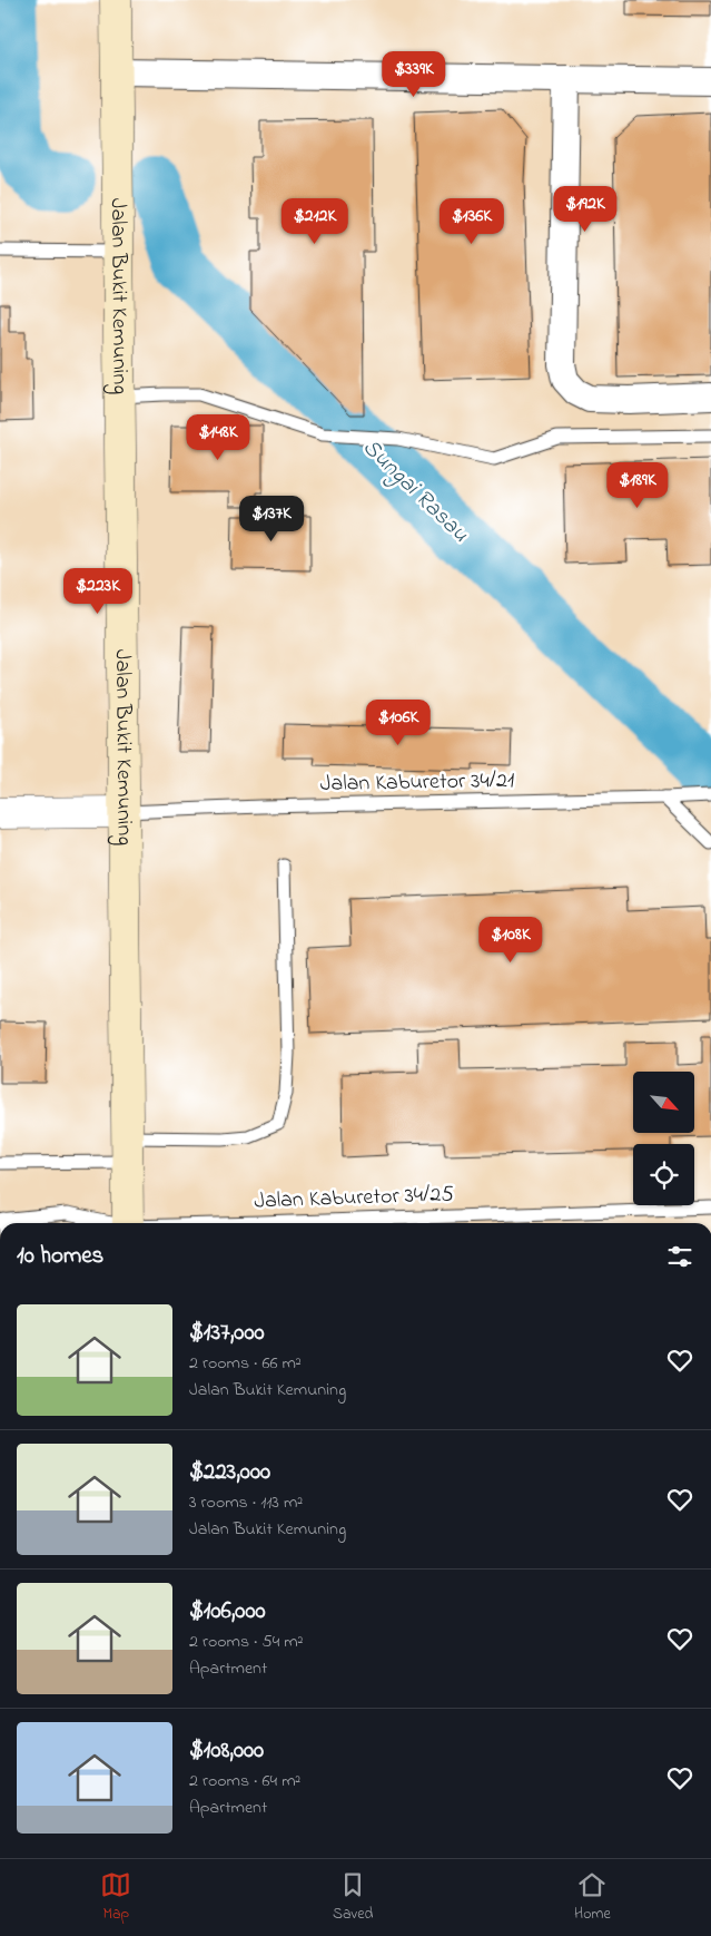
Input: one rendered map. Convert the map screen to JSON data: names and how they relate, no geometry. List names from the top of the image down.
{
  "streets": {
    "main road": ["Jalan Bukit Kemuning"],
    "lane": ["Jalan Kaburetor 34/21", "Jalan Kaburetor 34/25"]
  },
  "crossings": [
    ["Jalan Bukit Kemuning", "Jalan Kaburetor 34/21"]
  ],
  "water": ["Sungai Rasau"],
  "north": "bottom right",
  "page": {
    "price": [
      "$339K",
      "$192K",
      "$212K",
      "$136K",
      "$148K",
      "$189K",
      "$137K",
      "$223K",
      "$106K",
      "$108K"
    ],
    "heading": "10 homes",
    "list": [
      {
        "name": "$137,000",
        "note": "2 rooms · 66 m² · Jalan Bukit Kemuning"
      },
      {
        "name": "$223,000",
        "note": "3 rooms · 113 m² · Jalan Bukit Kemuning"
      },
      {
        "name": "$106,000",
        "note": "2 rooms · 54 m² · Apartment"
      },
      {
        "name": "$108,000",
        "note": "2 rooms · 64 m² · Apartment"
      }
    ],
    "tabs": ["Map", "Saved", "Home"]
  }
}
